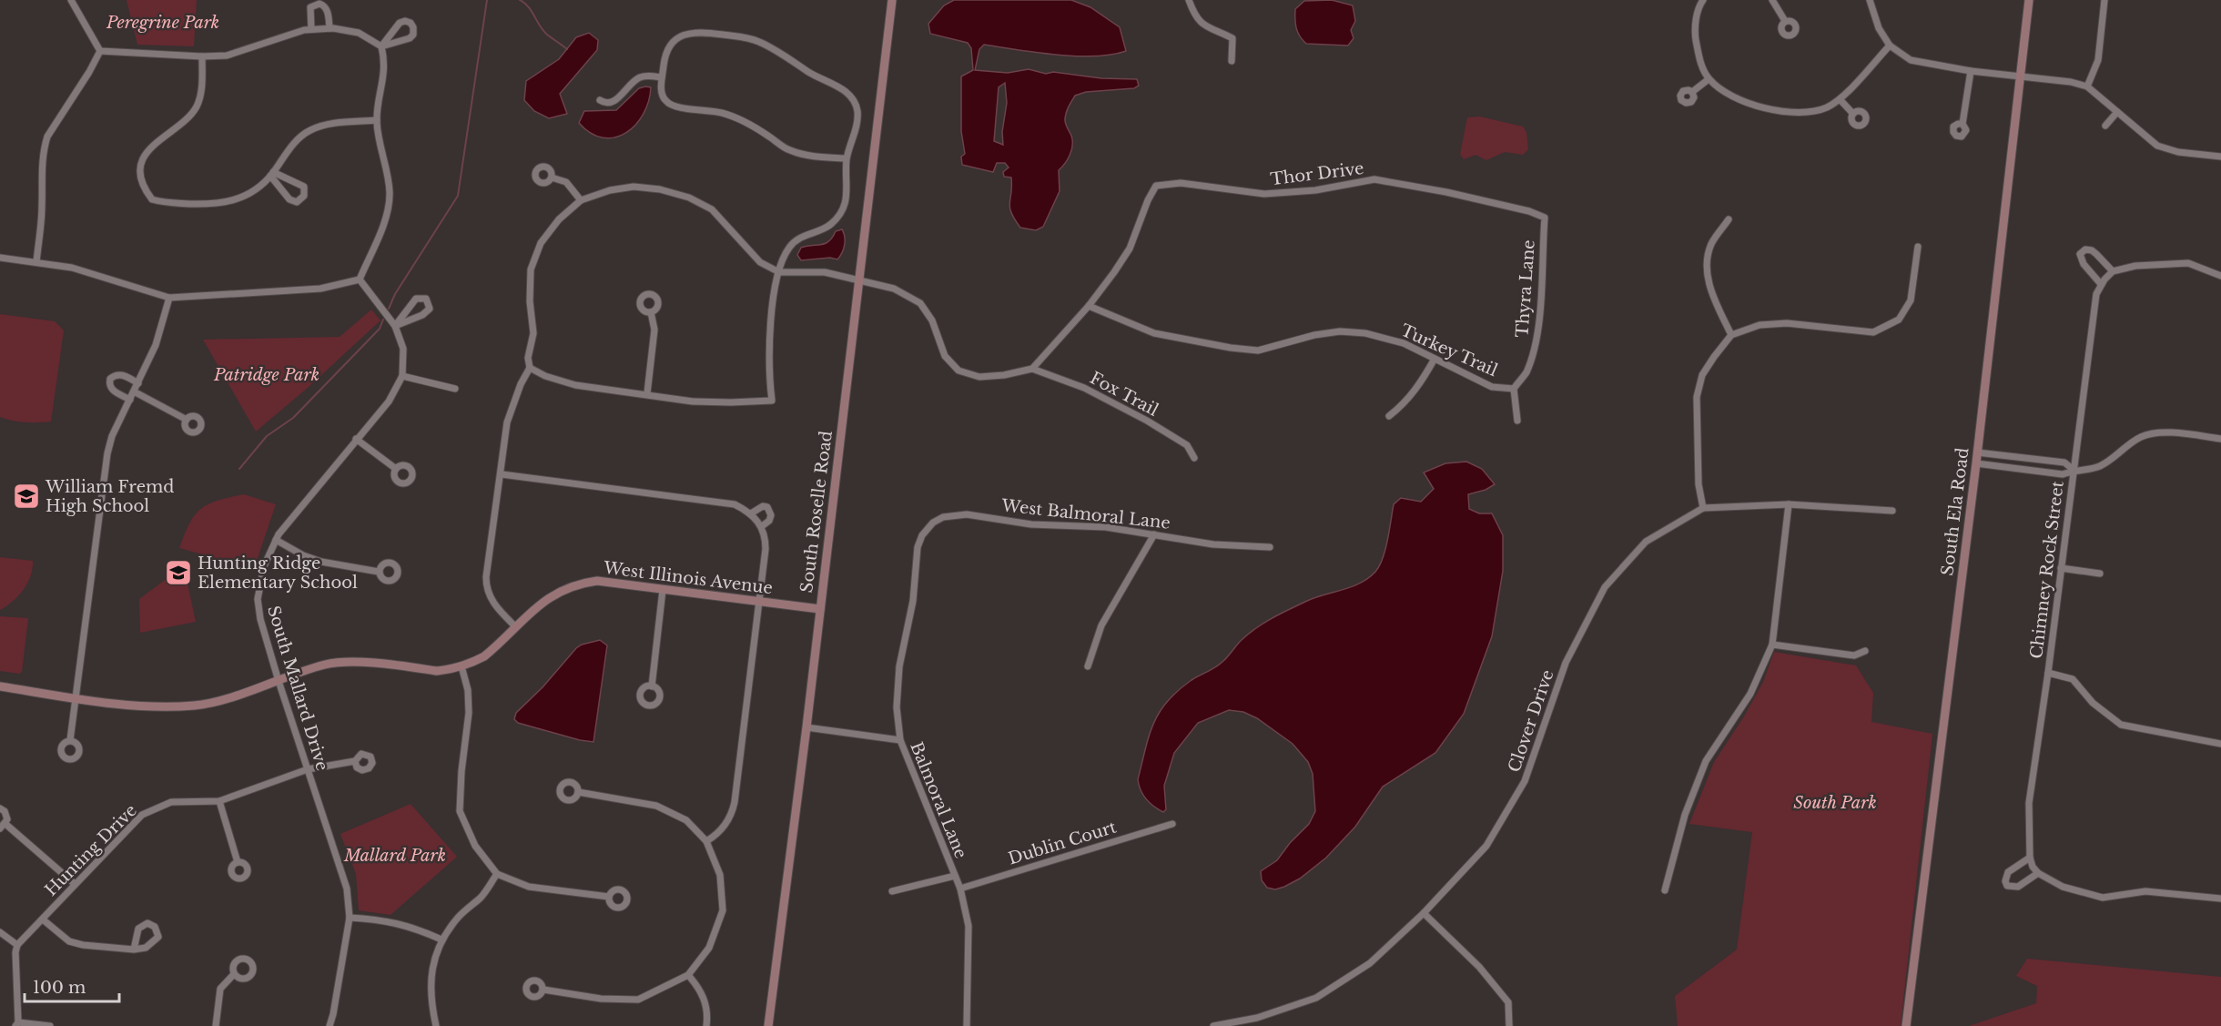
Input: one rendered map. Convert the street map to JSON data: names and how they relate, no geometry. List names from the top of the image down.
{
  "streets": {
    "main road": ["South Roselle Road", "South Ela Road", "West Illinois Avenue"],
    "street": [
      "Thor Drive",
      "Thyra Lane",
      "Turkey Trail",
      "Fox Trail",
      "West Balmoral Lane",
      "Chimney Rock Street",
      "South Mallard Drive",
      "Clover Drive",
      "Balmoral Lane",
      "Dublin Court",
      "Hunting Drive"
    ]
  },
  "crossings": [
    ["Thor Drive", "Thyra Lane"],
    ["Thor Drive", "Turkey Trail"],
    ["Thyra Lane", "Turkey Trail"],
    ["South Roselle Road", "West Illinois Avenue"],
    ["West Balmoral Lane", "Balmoral Lane"],
    ["West Illinois Avenue", "South Mallard Drive"],
    ["South Mallard Drive", "Hunting Drive"],
    ["Balmoral Lane", "Dublin Court"]
  ],
  "parks": [
    "Peregrine Park",
    "Patridge Park",
    "South Park",
    "Mallard Park"
  ],
  "places": {
    "school or university": ["William Fremd High School", "Hunting Ridge Elementary School"]
  },
  "scale_bar": "100 m"
}
